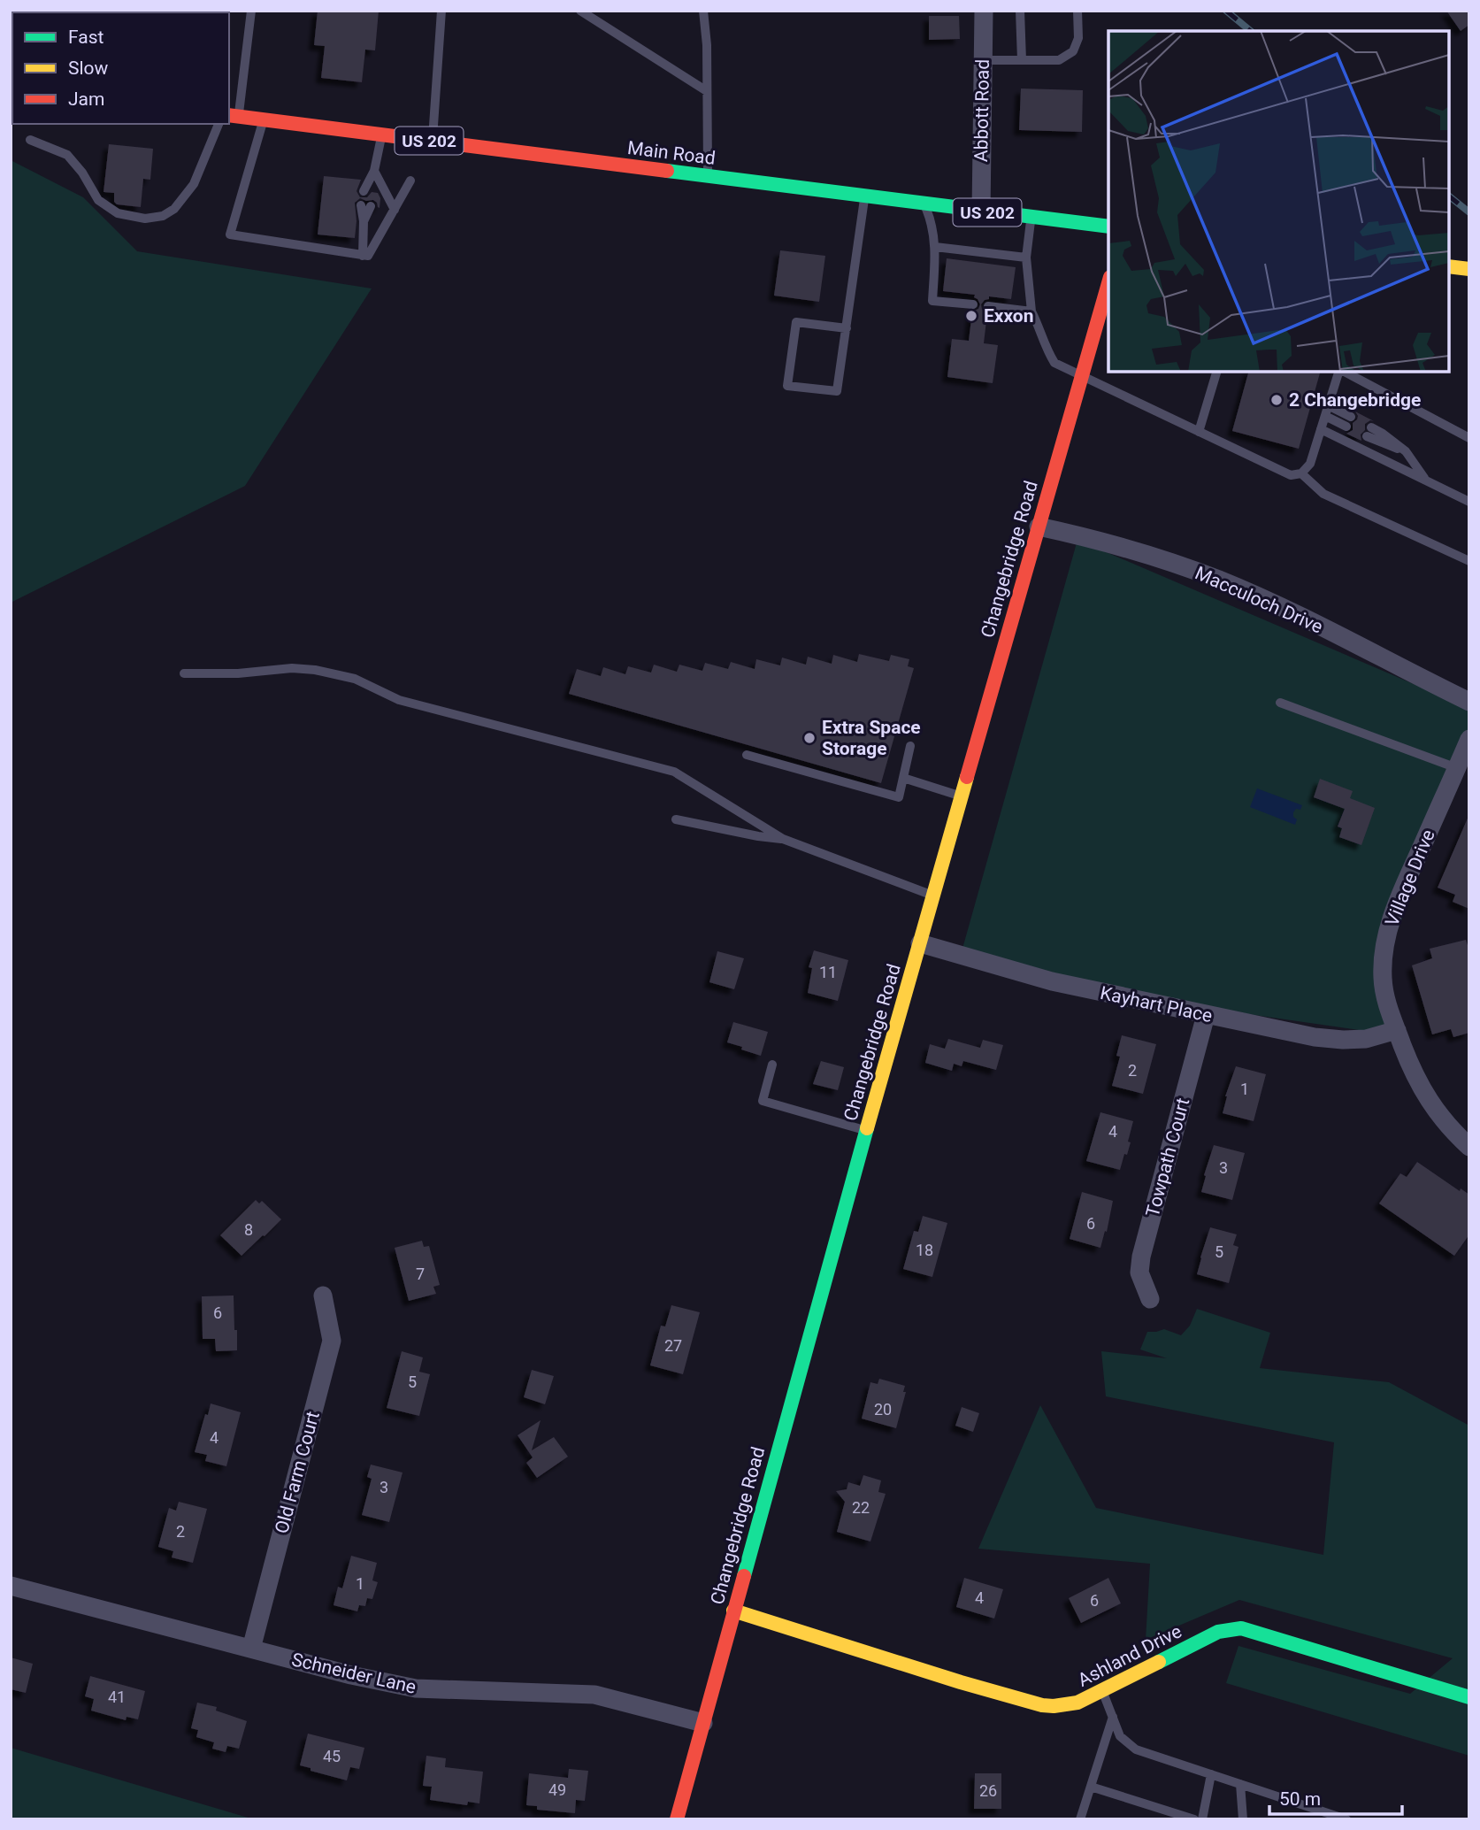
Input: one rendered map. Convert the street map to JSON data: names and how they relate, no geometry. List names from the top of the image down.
{
  "streets": {
    "main road": [
      "US 202",
      "Main Road",
      "Changebridge Road",
      "Ashland Drive"
    ],
    "street": [
      "Abbott Road",
      "Macculoch Drive",
      "Village Drive",
      "Kayhart Place",
      "Towpath Court",
      "Old Farm Court",
      "Schneider Lane"
    ]
  },
  "crossings": [
    ["Abbott Road", "Main Road"],
    ["Changebridge Road", "Macculoch Drive"],
    ["Changebridge Road", "Kayhart Place"],
    ["Changebridge Road", "Ashland Drive"],
    ["Changebridge Road", "Schneider Lane"],
    ["Village Drive", "Kayhart Place"],
    ["Kayhart Place", "Towpath Court"],
    ["Old Farm Court", "Schneider Lane"]
  ],
  "places": ["Exxon", "2 Changebridge", "Extra Space Storage"],
  "house_numbers": [
    "11",
    "2",
    "1",
    "4",
    "3",
    "6",
    "8",
    "18",
    "5",
    "7",
    "6",
    "27",
    "5",
    "20",
    "4",
    "3",
    "22",
    "2",
    "1",
    "4",
    "6",
    "41",
    "45",
    "49",
    "26"
  ],
  "legend": ["Fast", "Slow", "Jam"],
  "scale_bar": "50 m"
}
